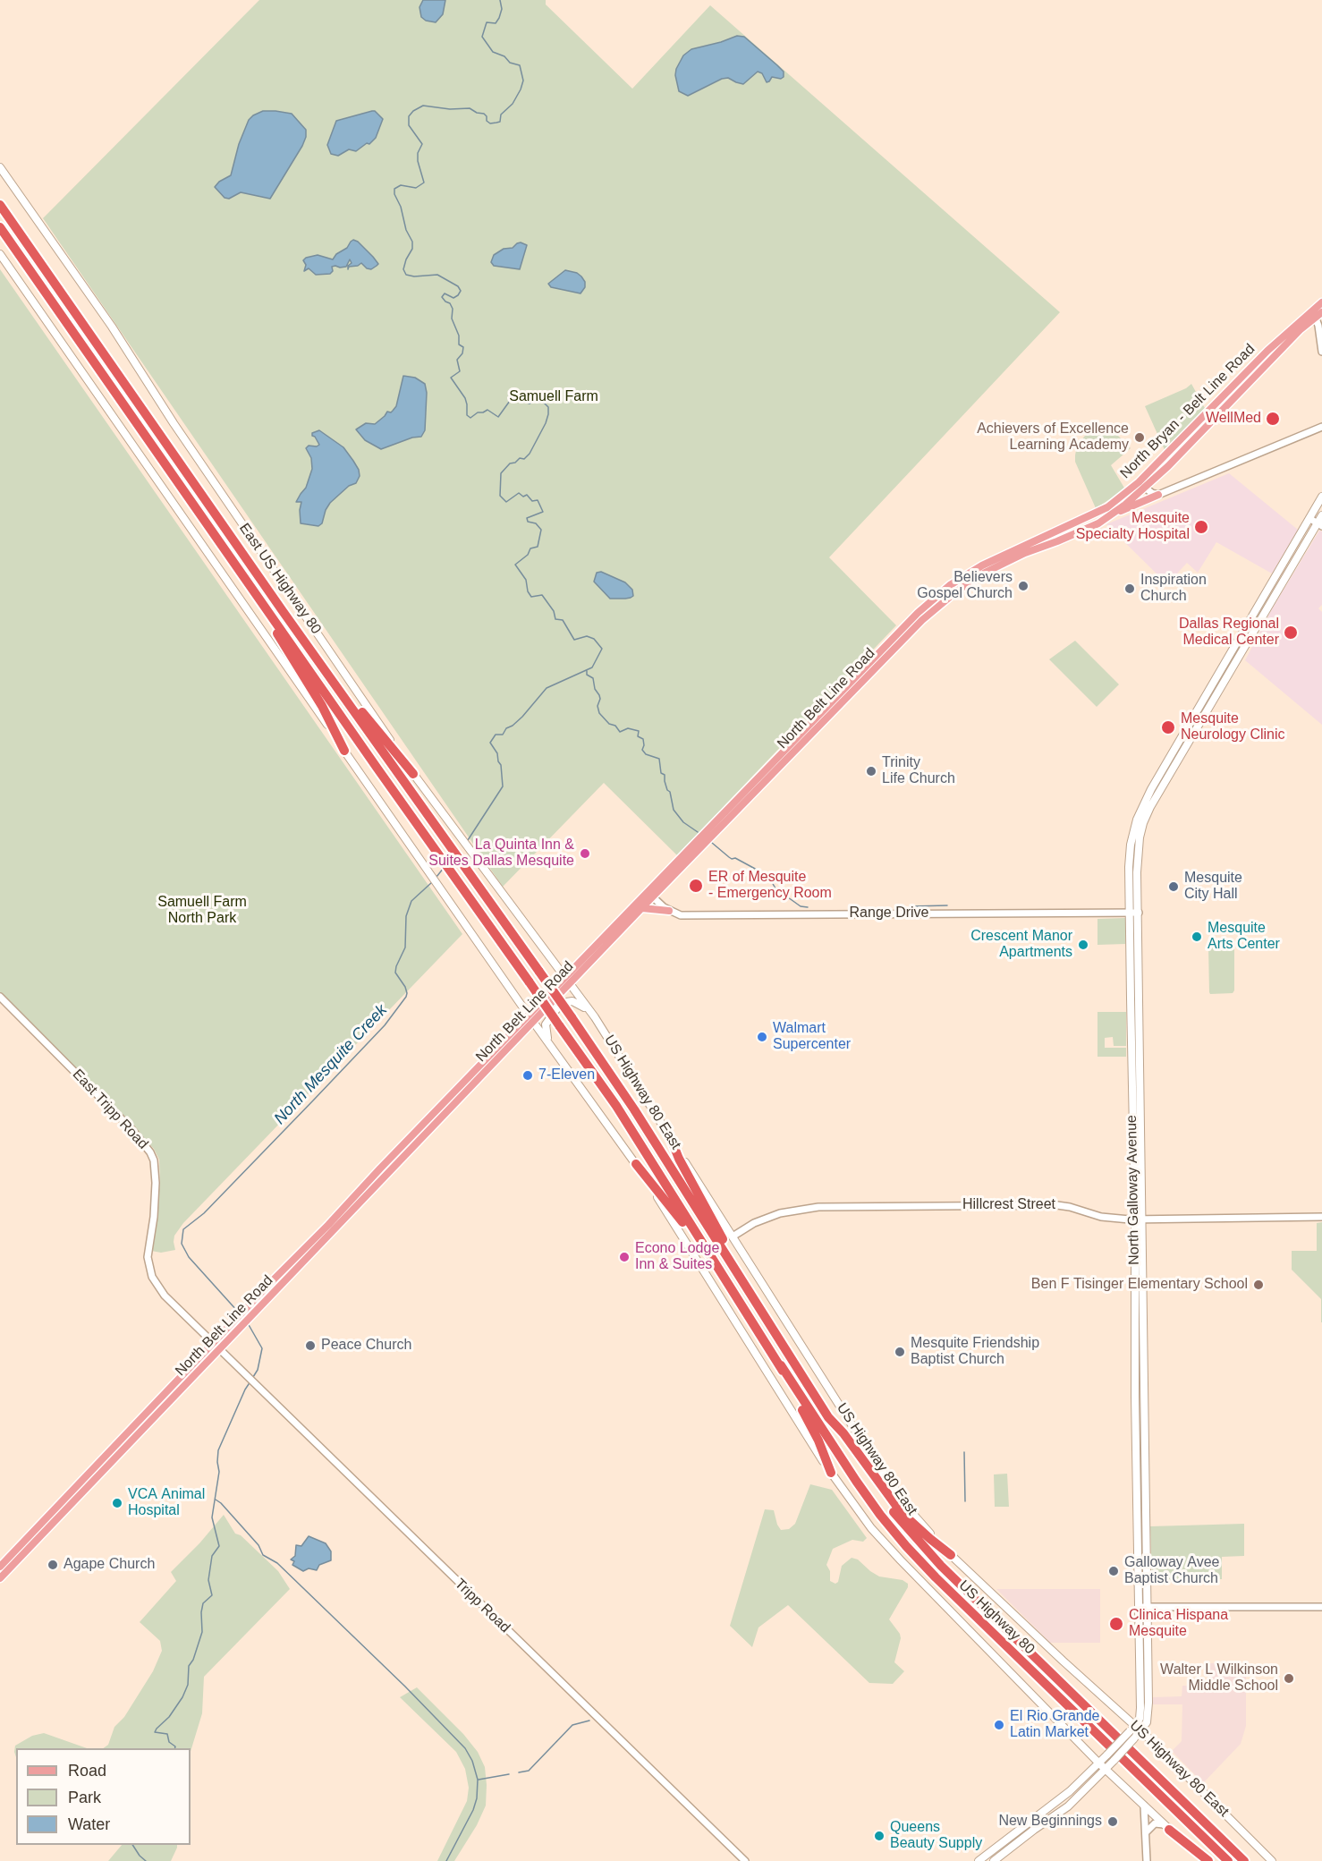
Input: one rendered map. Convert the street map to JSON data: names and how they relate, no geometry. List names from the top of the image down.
{
  "streets": {
    "highway": ["US Highway 80"],
    "main road": [
      "North Bryan - Belt Line Road",
      "East US Highway 80",
      "North Belt Line Road",
      "US Highway 80 East",
      "North Galloway Avenue"
    ],
    "street": [
      "Range Drive",
      "East Tripp Road",
      "Hillcrest Street",
      "Tripp Road"
    ]
  },
  "crossings": [
    ["North Bryan - Belt Line Road", "North Belt Line Road"],
    ["East US Highway 80", "North Belt Line Road"],
    ["East US Highway 80", "US Highway 80 East"],
    ["North Belt Line Road", "Range Drive"],
    ["North Belt Line Road", "US Highway 80 East"],
    ["North Belt Line Road", "East Tripp Road"],
    ["North Belt Line Road", "Tripp Road"],
    ["Range Drive", "North Galloway Avenue"],
    ["US Highway 80 East", "North Galloway Avenue"],
    ["US Highway 80 East", "Hillcrest Street"],
    ["East Tripp Road", "Tripp Road"],
    ["North Galloway Avenue", "Hillcrest Street"]
  ],
  "water": ["North Mesquite Creek"],
  "parks": ["Samuell Farm", "Samuell Farm North Park"],
  "places": [
    "WellMed",
    "Achievers of Excellence Learning Academy",
    "Mesquite Specialty Hospital",
    "Believers Gospel Church",
    "Inspiration Church",
    "Dallas Regional Medical Center",
    "Mesquite Neurology Clinic",
    "Trinity Life Church",
    "La Quinta Inn & Suites Dallas Mesquite",
    "ER of Mesquite - Emergency Room",
    "Mesquite City Hall",
    "Mesquite Arts Center",
    "Crescent Manor Apartments",
    "Walmart Supercenter",
    "7-Eleven",
    "Econo Lodge Inn & Suites",
    "Ben F Tisinger Elementary School",
    "Peace Church",
    "Mesquite Friendship Baptist Church",
    "VCA Animal Hospital",
    "Agape Church",
    "Galloway Avee Baptist Church",
    "Clinica Hispana Mesquite",
    "Walter L Wilkinson Middle School",
    "El Rio Grande Latin Market",
    "New Beginnings",
    "Queens Beauty Supply"
  ],
  "legend": ["Road", "Park", "Water"]
}
